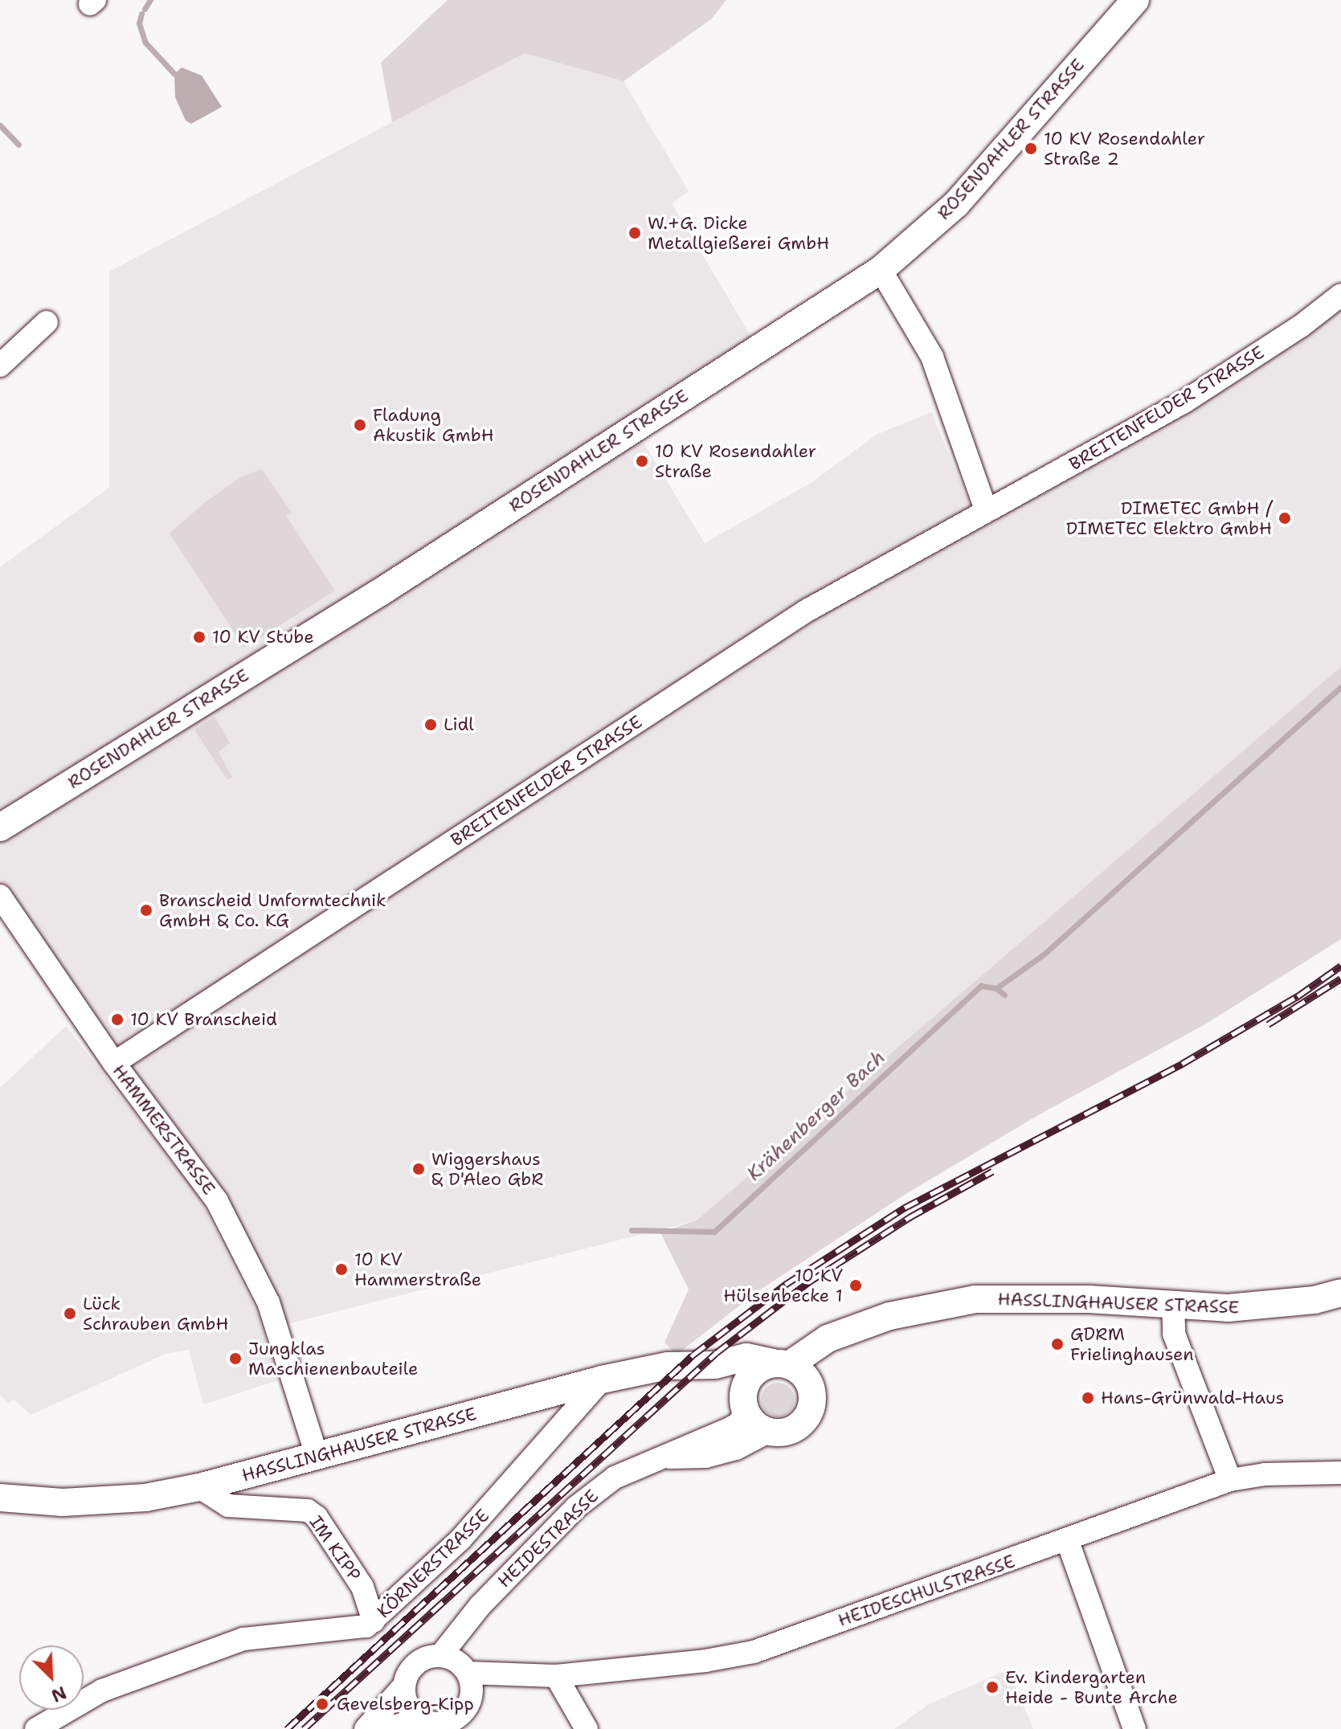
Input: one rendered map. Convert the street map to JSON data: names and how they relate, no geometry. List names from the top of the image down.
{
  "streets": {
    "main road": ["ROSENDAHLER STRASSE", "HASSLINGHAUSER STRASSE"],
    "street": [
      "BREITENFELDER STRASSE",
      "HAMMERSTRASSE",
      "HEIDESTRASSE",
      "IM KIPP",
      "KÖRNERSTRASSE",
      "HEIDESCHULSTRASSE"
    ]
  },
  "crossings": [
    ["BREITENFELDER STRASSE", "HAMMERSTRASSE"],
    ["HAMMERSTRASSE", "HASSLINGHAUSER STRASSE"],
    ["HASSLINGHAUSER STRASSE", "HEIDESTRASSE"],
    ["HASSLINGHAUSER STRASSE", "IM KIPP"],
    ["HASSLINGHAUSER STRASSE", "KÖRNERSTRASSE"],
    ["HEIDESTRASSE", "HEIDESCHULSTRASSE"],
    ["IM KIPP", "KÖRNERSTRASSE"]
  ],
  "water": ["Krähenberger Bach"],
  "places": [
    "10 KV Rosendahler Straße 2",
    "W.+G. Dicke Metallgießerei GmbH",
    "Fladung Akustik GmbH",
    "10 KV Rosendahler Straße",
    "DIMETEC GmbH / DIMETEC Elektro GmbH",
    "10 KV Stube",
    "Lidl",
    "Branscheid Umformtechnik GmbH & Co. KG",
    "10 KV Branscheid",
    "Wiggershaus & D'Aleo GbR",
    "10 KV Hammerstraße",
    "10 KV Hülsenbecke 1",
    "Lück Schrauben GmbH",
    "GDRM Frielinghausen",
    "Jungklas Maschienenbauteile",
    "Hans-Grünwald-Haus",
    "Ev. Kindergarten Heide - Bunte Arche",
    "Gevelsberg-Kipp"
  ],
  "north": "bottom right"
}
